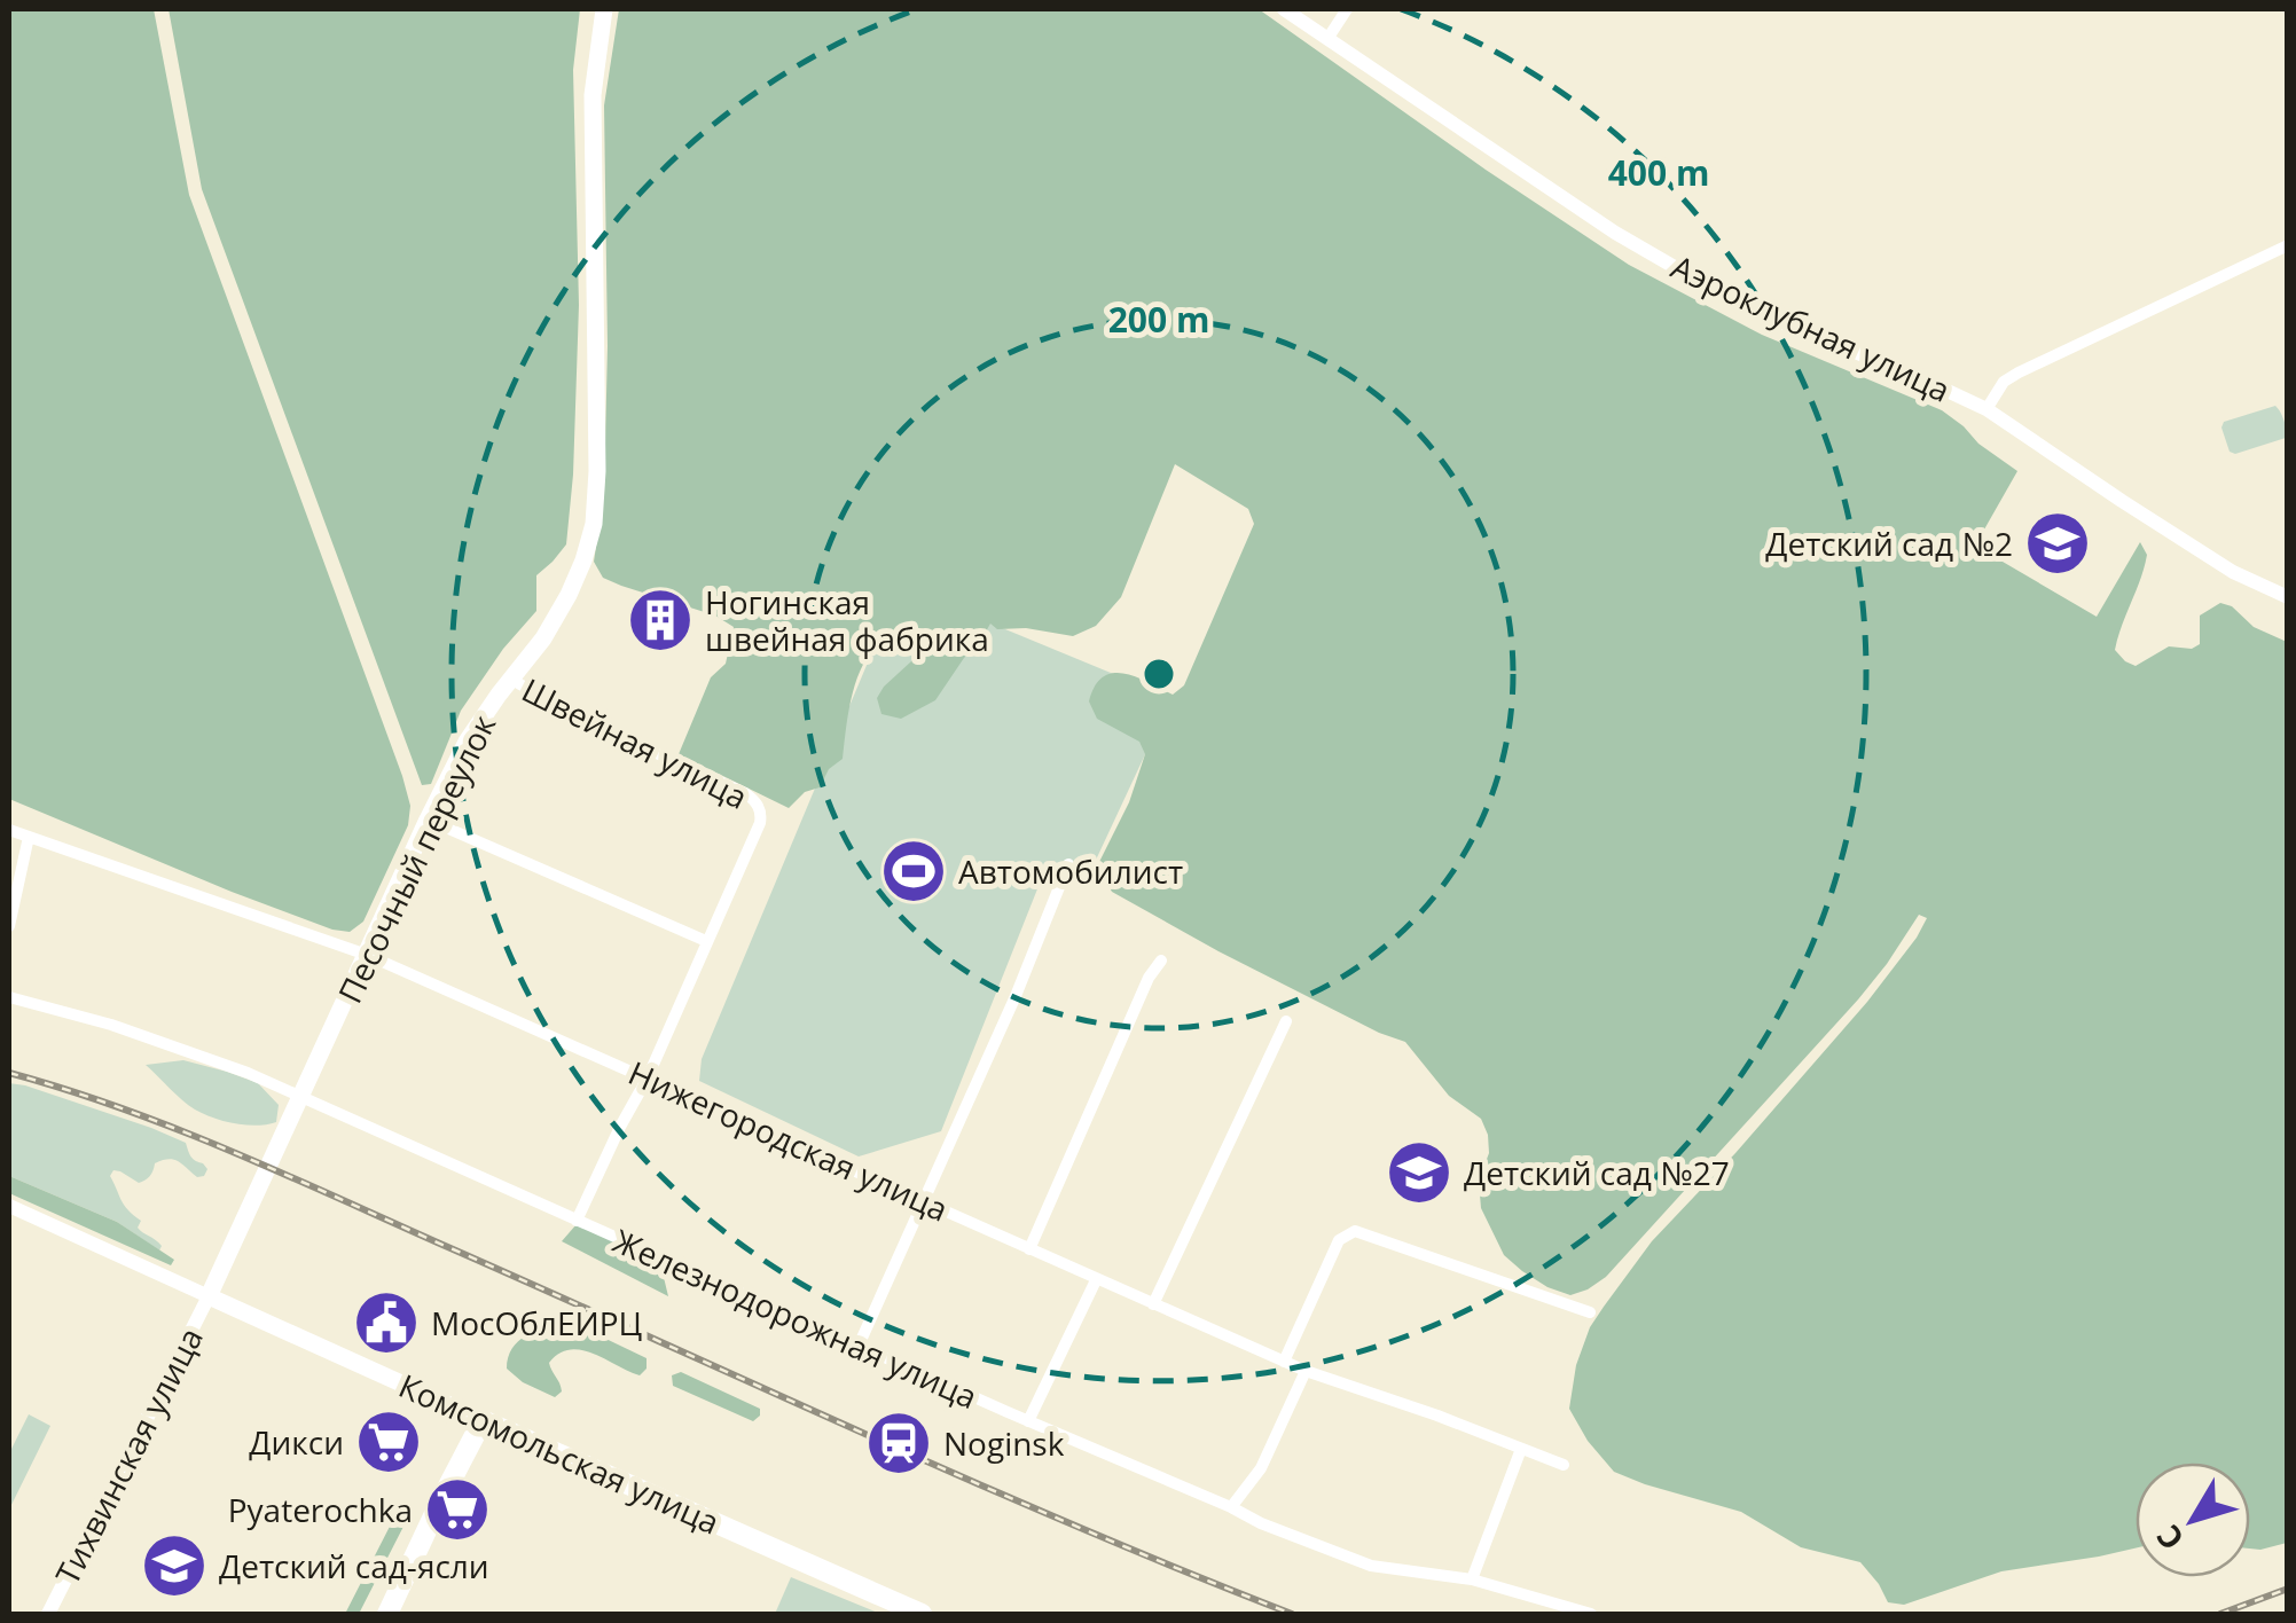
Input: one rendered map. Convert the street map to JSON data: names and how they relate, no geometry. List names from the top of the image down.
{
  "streets": {
    "main road": ["Песочный переулок", "Комсомольская улица"],
    "street": [
      "Аэроклубная улица",
      "Швейная улица",
      "Нижегородская улица",
      "Железнодорожная улица",
      "Тихвинская улица"
    ]
  },
  "crossings": [
    ["Швейная улица", "Песочный переулок"],
    ["Песочный переулок", "Нижегородская улица"],
    ["Песочный переулок", "Железнодорожная улица"],
    ["Песочный переулок", "Комсомольская улица"],
    ["Песочный переулок", "Тихвинская улица"],
    ["Комсомольская улица", "Тихвинская улица"]
  ],
  "places": {
    "school or university": ["Детский сад №2", "Детский сад №27", "Детский сад-ясли"],
    "building": ["Ногинская швейная фабрика"],
    "sports": ["Автомобилист"],
    "public building": ["МосОблЕИРЦ"],
    "supermarket": ["Дикси", "Pyaterochka"],
    "station": ["Noginsk"]
  },
  "north": "bottom left",
  "rings": ["400 m", "200 m"]
}
